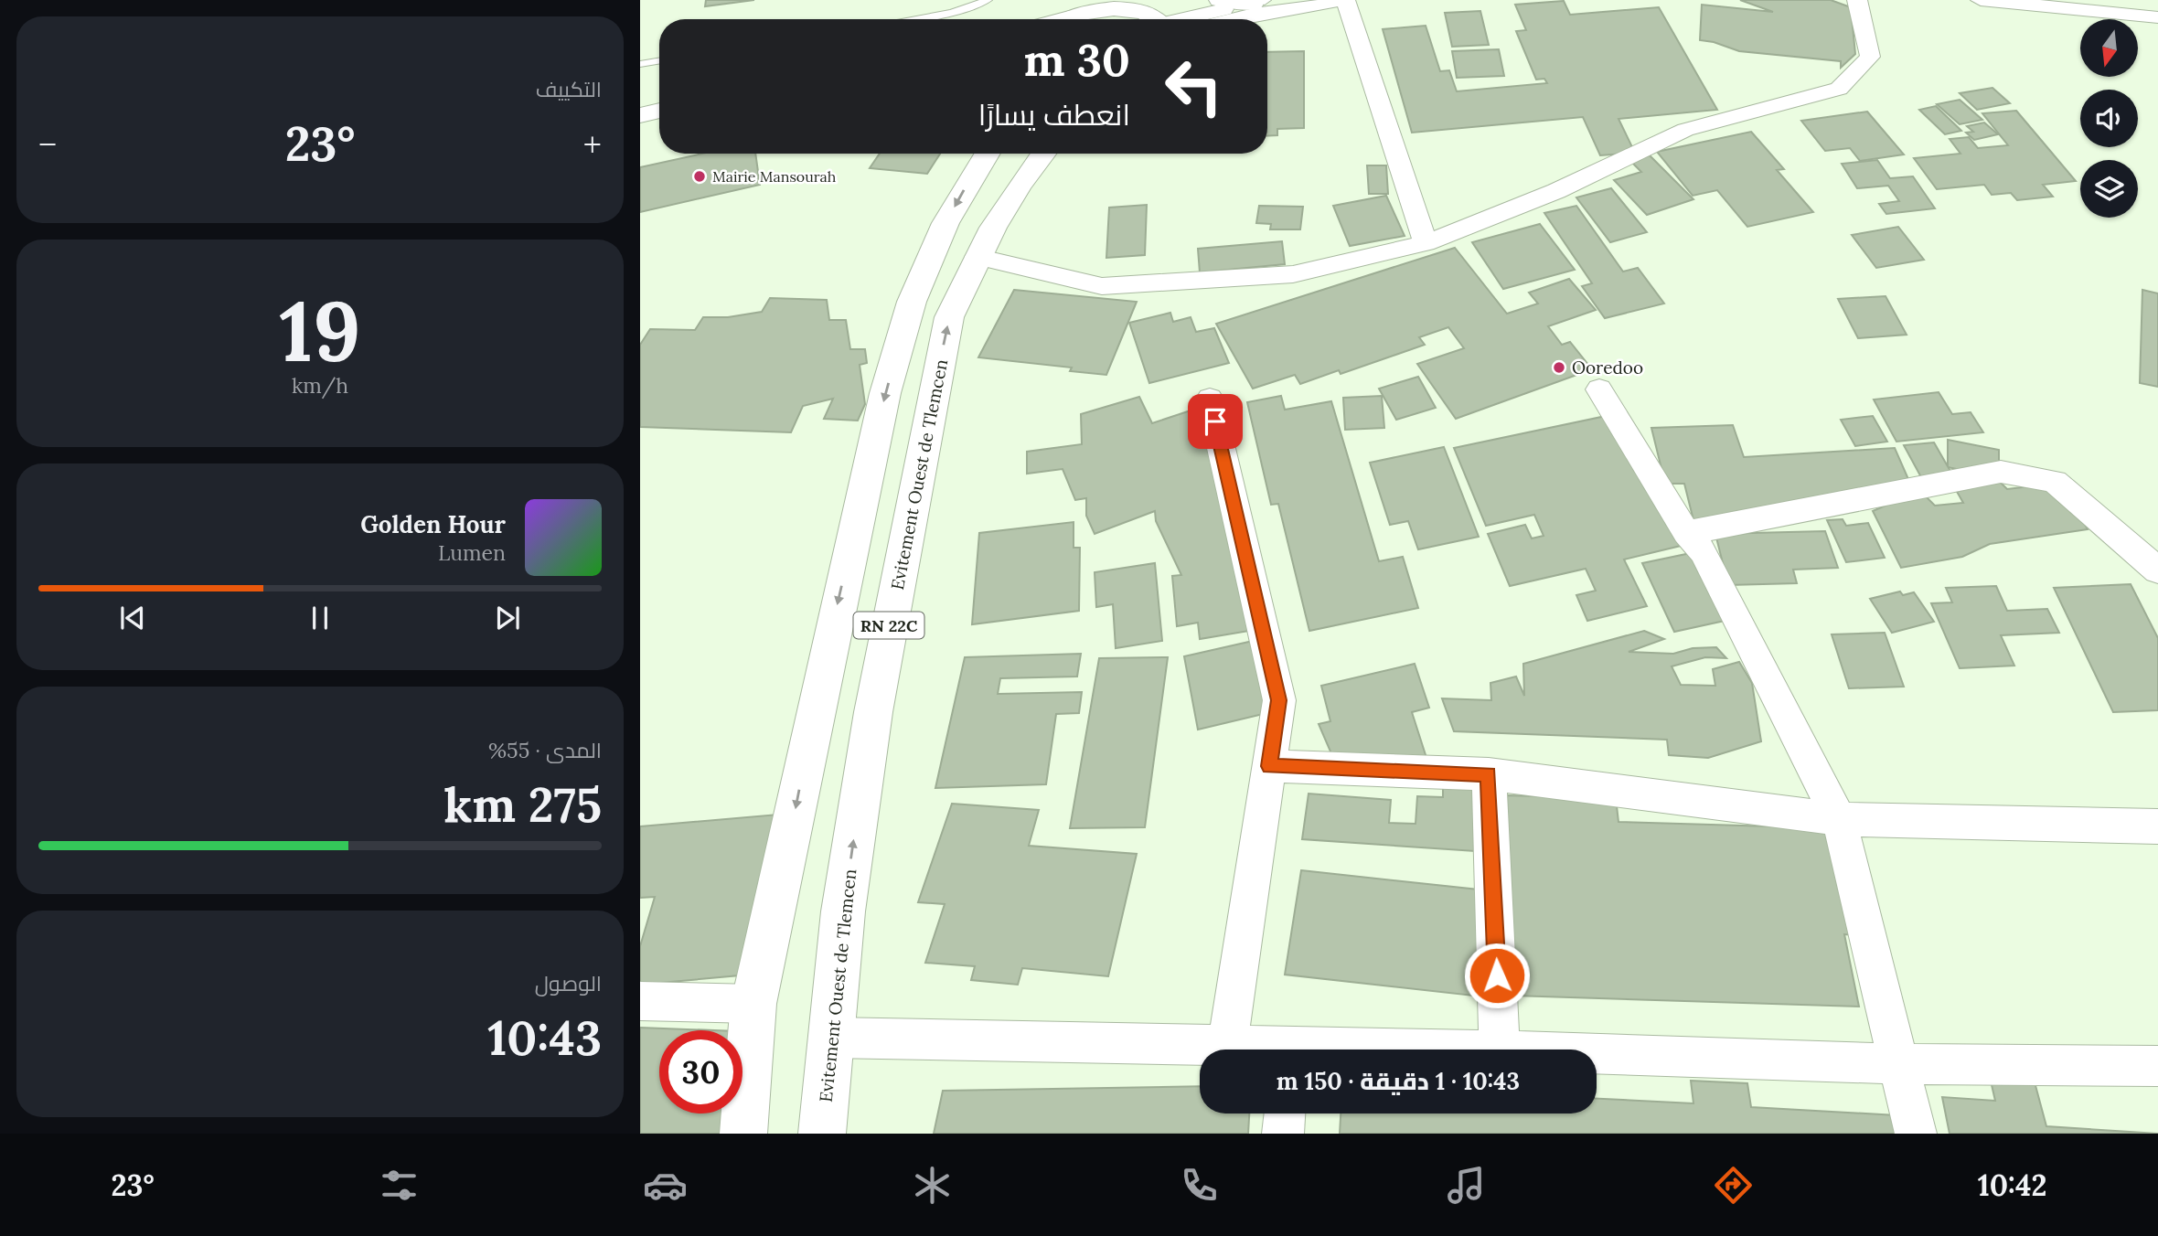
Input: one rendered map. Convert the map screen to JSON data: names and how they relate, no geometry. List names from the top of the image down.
{
  "streets": {
    "main road": ["Evitement Ouest de Tlemcen", "RN 22C"]
  },
  "places": ["Mairie Mansourah", "Ooredoo"],
  "north": "bottom",
  "page": {
    "tile": [
      "التكييف",
      ["19", "km/h"],
      ["المدى · 55%", "275 km"],
      ["الوصول", "10:43"]
    ],
    "turn": ["30 m", "انعطف يسارًا"],
    "heat": ["−", "23°", "+"],
    "song": ["Golden Hour", "Lumen"],
    "limit": "30",
    "trip": "10:43 · 1 دقيقة · 150 m",
    "tabs": ["10:42", "23°"]
  }
}
